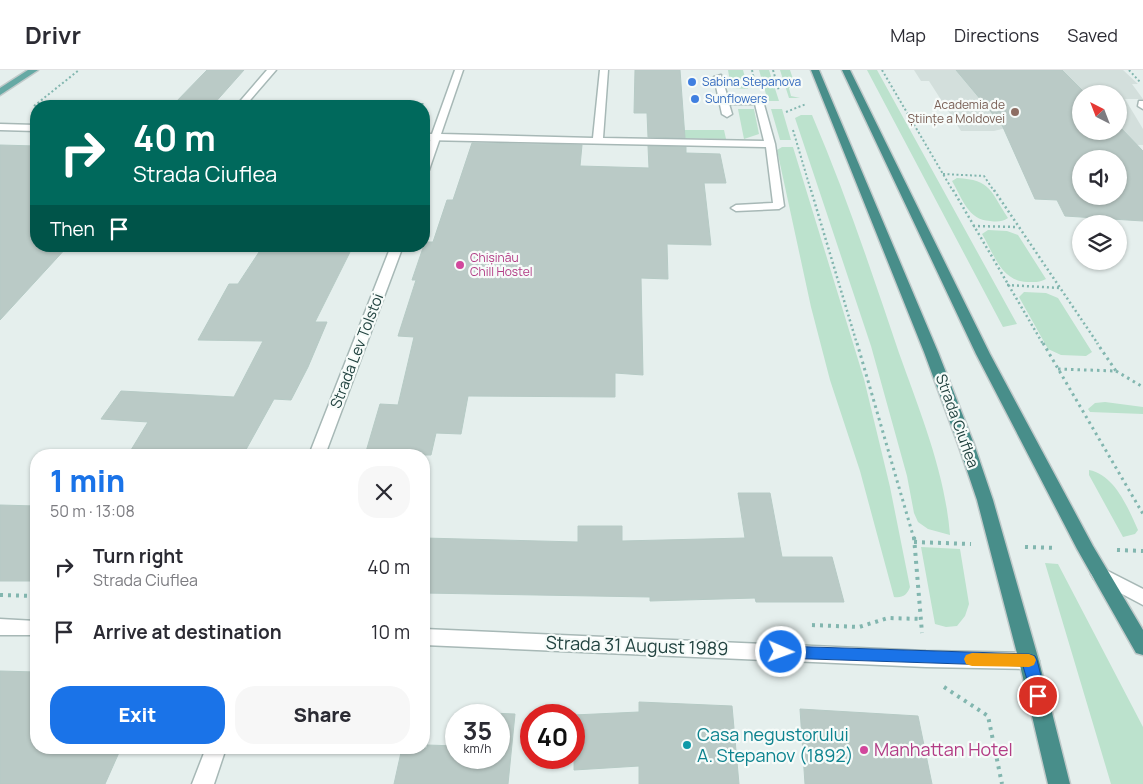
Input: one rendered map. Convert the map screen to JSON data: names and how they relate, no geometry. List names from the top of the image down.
{
  "streets": {
    "highway": ["Strada Ciuflea"],
    "street": ["Strada Lev Tolstoi", "Strada 31 August 1989"]
  },
  "crossings": [
    ["Strada Ciuflea", "Strada 31 August 1989"]
  ],
  "places": [
    "Sabina Stepanova",
    "Sunflowers",
    "Academia de Științe a Moldovei",
    "Chișinău Chill Hostel",
    "Casa negustorului A. Stepanov (1892)",
    "Manhattan Hotel"
  ],
  "north": "top left",
  "page": {
    "header": "Drivr",
    "nav": ["Map", "Directions", "Saved"],
    "turn": ["40 m", "Strada Ciuflea"],
    "then": "Then",
    "heading": ["1 min", "50 m · 13:08"],
    "list": [
      {
        "name": "Turn right",
        "note": "Strada Ciuflea",
        "value": "40 m"
      },
      {
        "name": "Arrive at destination",
        "value": "10 m"
      }
    ],
    "buttons": ["Exit", "Share"],
    "speed": "35 km/h",
    "limit": "40"
  }
}
